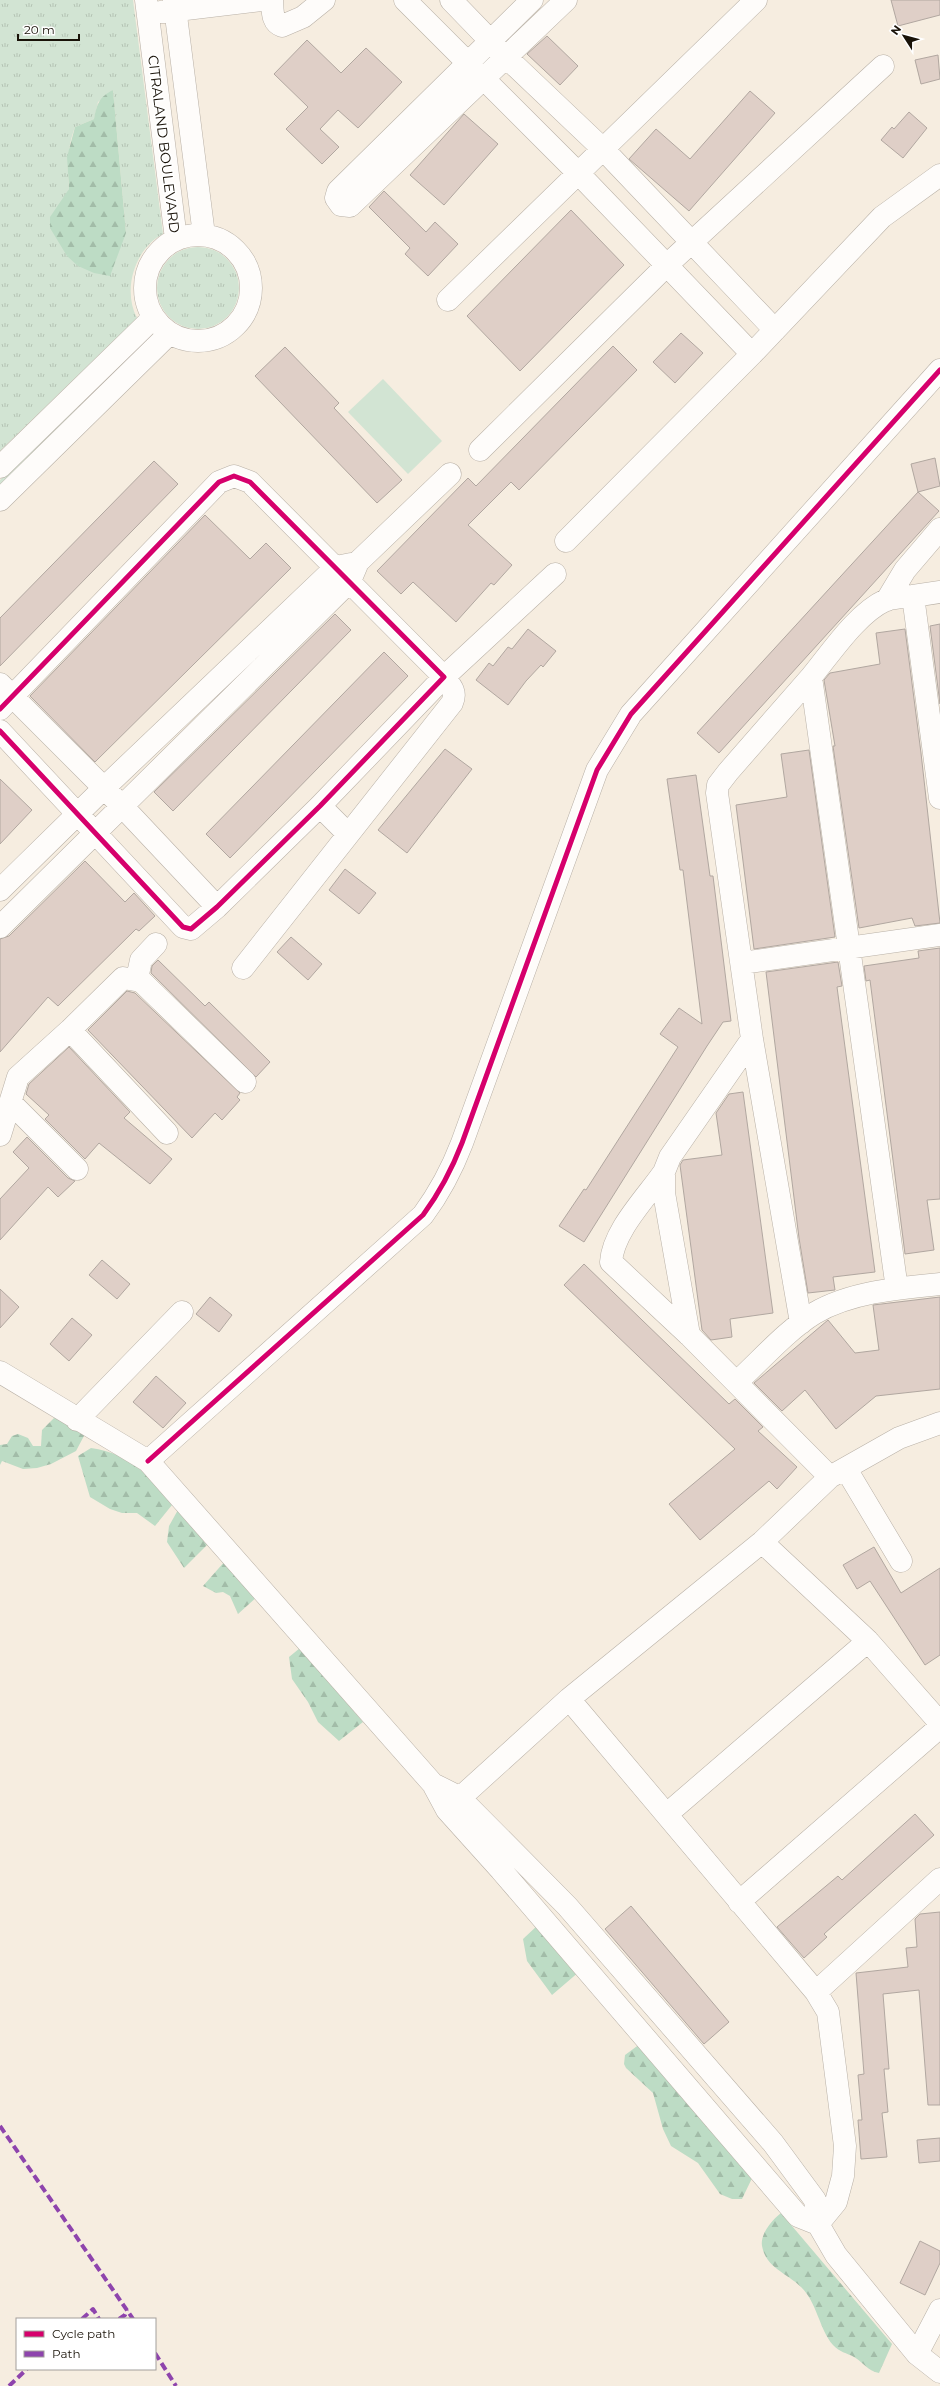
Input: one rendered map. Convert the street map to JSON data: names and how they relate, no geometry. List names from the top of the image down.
{
  "streets": {
    "street": ["CITRALAND BOULEVARD"]
  },
  "legend": ["Cycle path", "Path"],
  "scale_bar": "20 m",
  "north": "top left"
}
